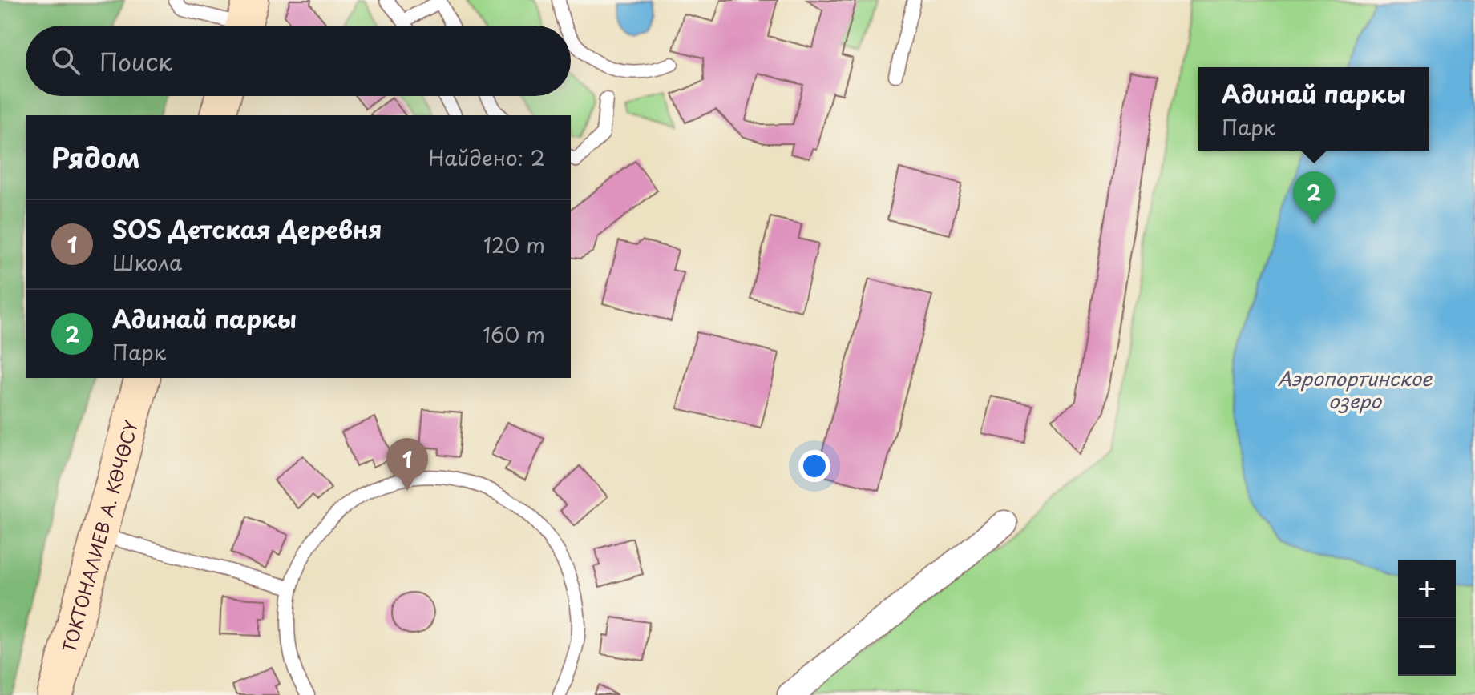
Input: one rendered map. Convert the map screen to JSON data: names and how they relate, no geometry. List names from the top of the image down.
{
  "streets": {
    "main road": ["ТОКТОНАЛИЕВ А. КӨЧӨСҮ"]
  },
  "water": ["Аэропортинское озеро"],
  "page": {
    "search": "Поиск",
    "popup": ["Адинай паркы", "Парк"],
    "heading": ["Рядом", "Найдено: 2"],
    "pins": ["2", "1"],
    "list": [
      {
        "mark": "1",
        "name": "SOS Детская Деревня",
        "note": "Школа",
        "value": "120 m"
      },
      {
        "mark": "2",
        "name": "Адинай паркы",
        "note": "Парк",
        "value": "160 m"
      }
    ],
    "map_buttons": ["+", "−"]
  }
}
